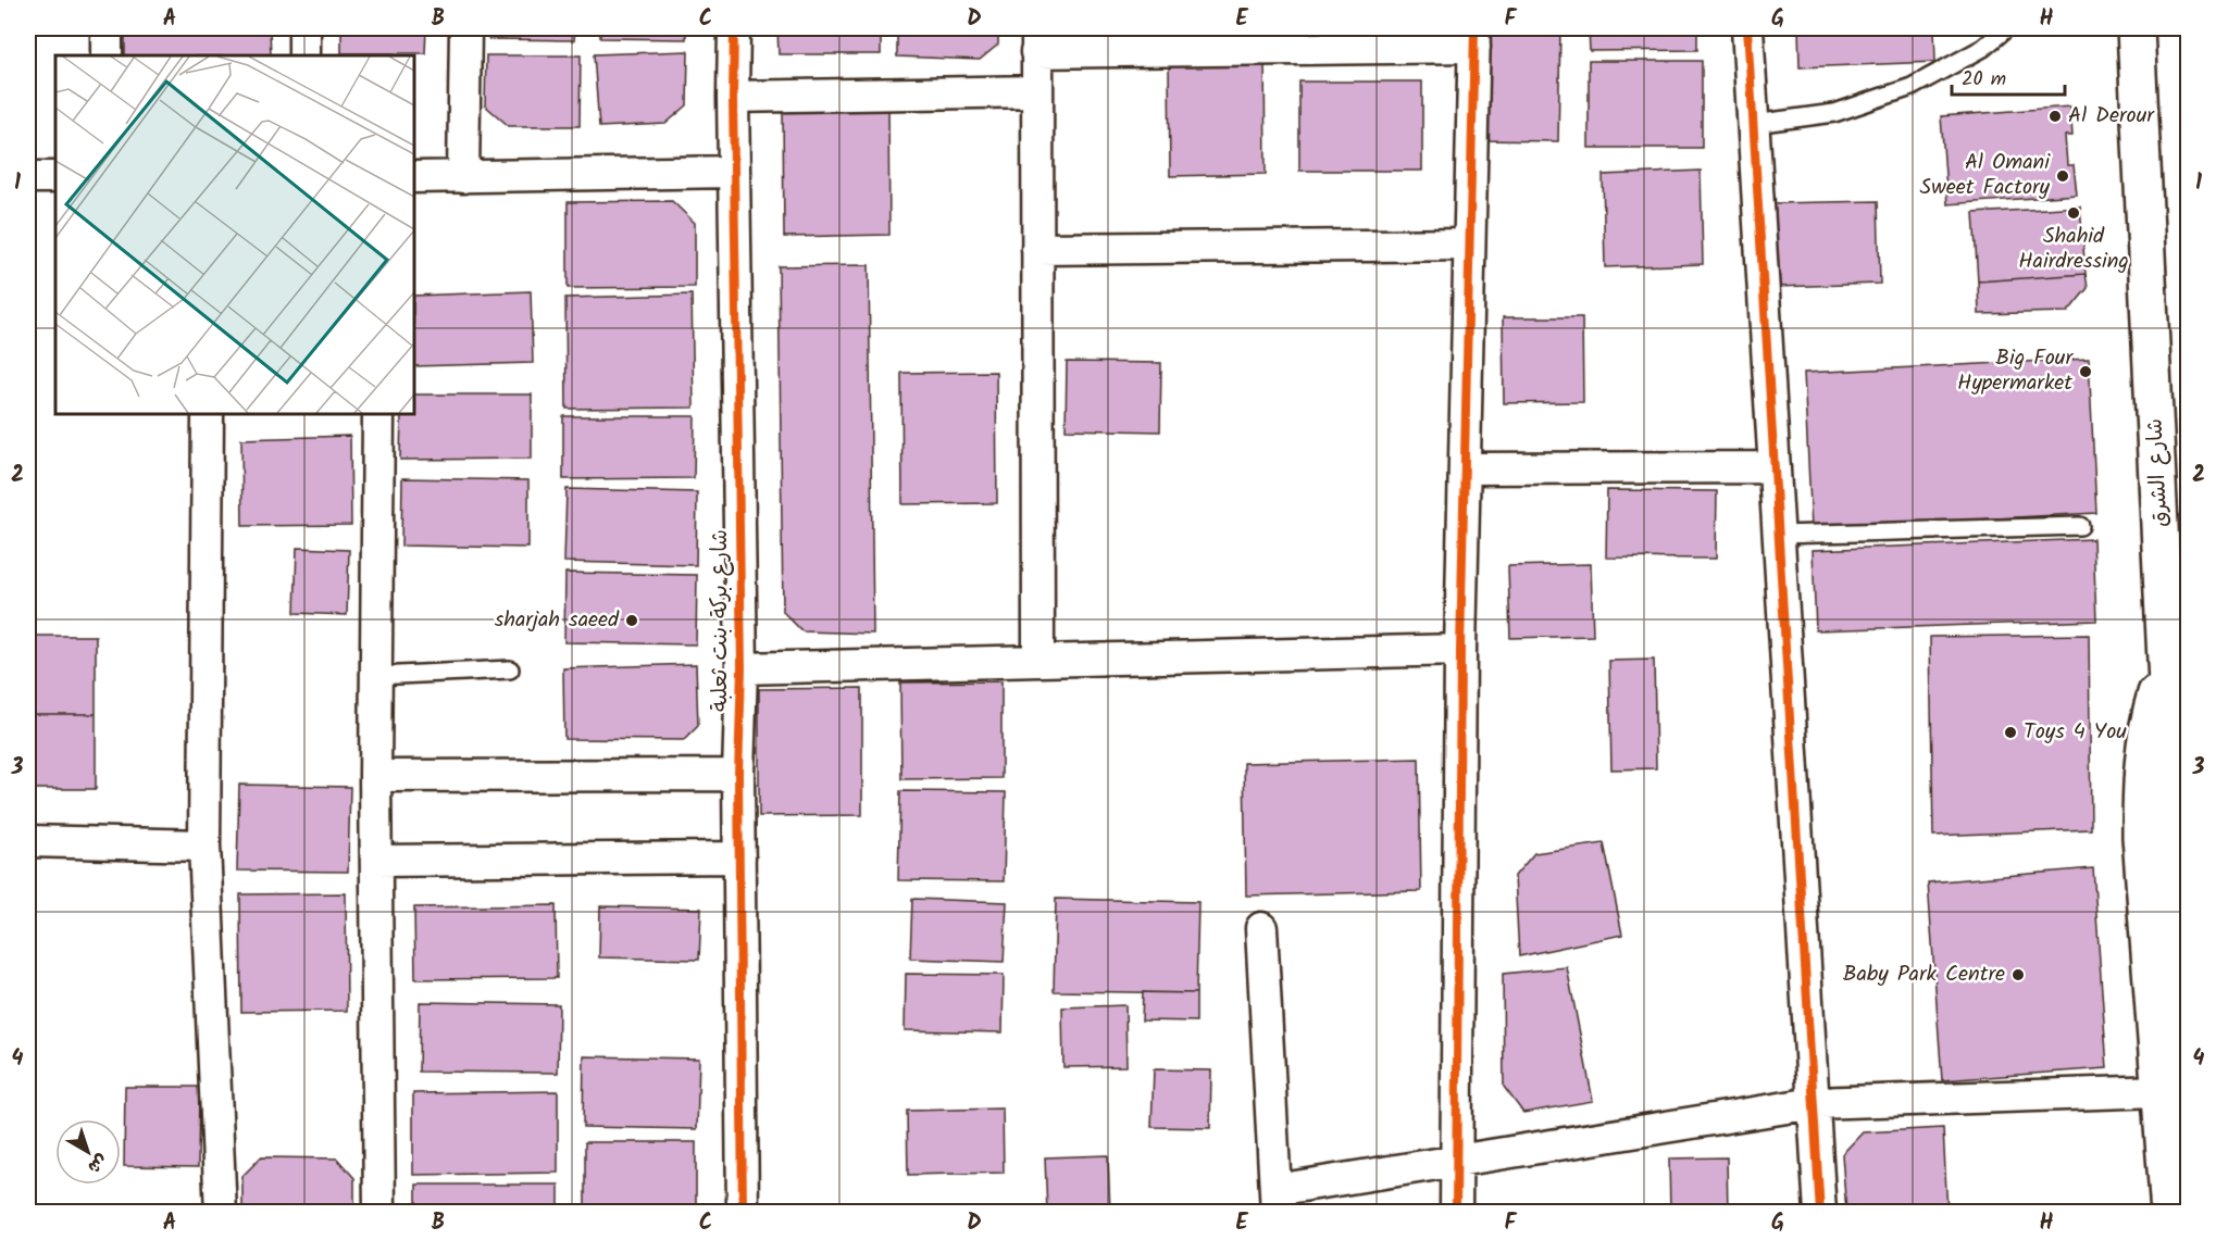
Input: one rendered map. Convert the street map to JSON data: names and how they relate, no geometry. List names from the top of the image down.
{
  "streets": {
    "main road": ["شارع الشرق"],
    "street": ["شارع بركة بنت ثعلبة"]
  },
  "places": [
    "Al Derour",
    "Al Omani Sweet Factory",
    "Shahid Hairdressing",
    "Big Four Hypermarket",
    "sharjah saeed",
    "Toys 4 You",
    "Baby Park Centre"
  ],
  "scale_bar": "20 m",
  "north": "bottom right",
  "grid": {
    "columns": [
      "A",
      "B",
      "C",
      "D",
      "E",
      "F",
      "G",
      "H"
    ],
    "rows": [
      "1",
      "2",
      "3",
      "4"
    ]
  }
}
